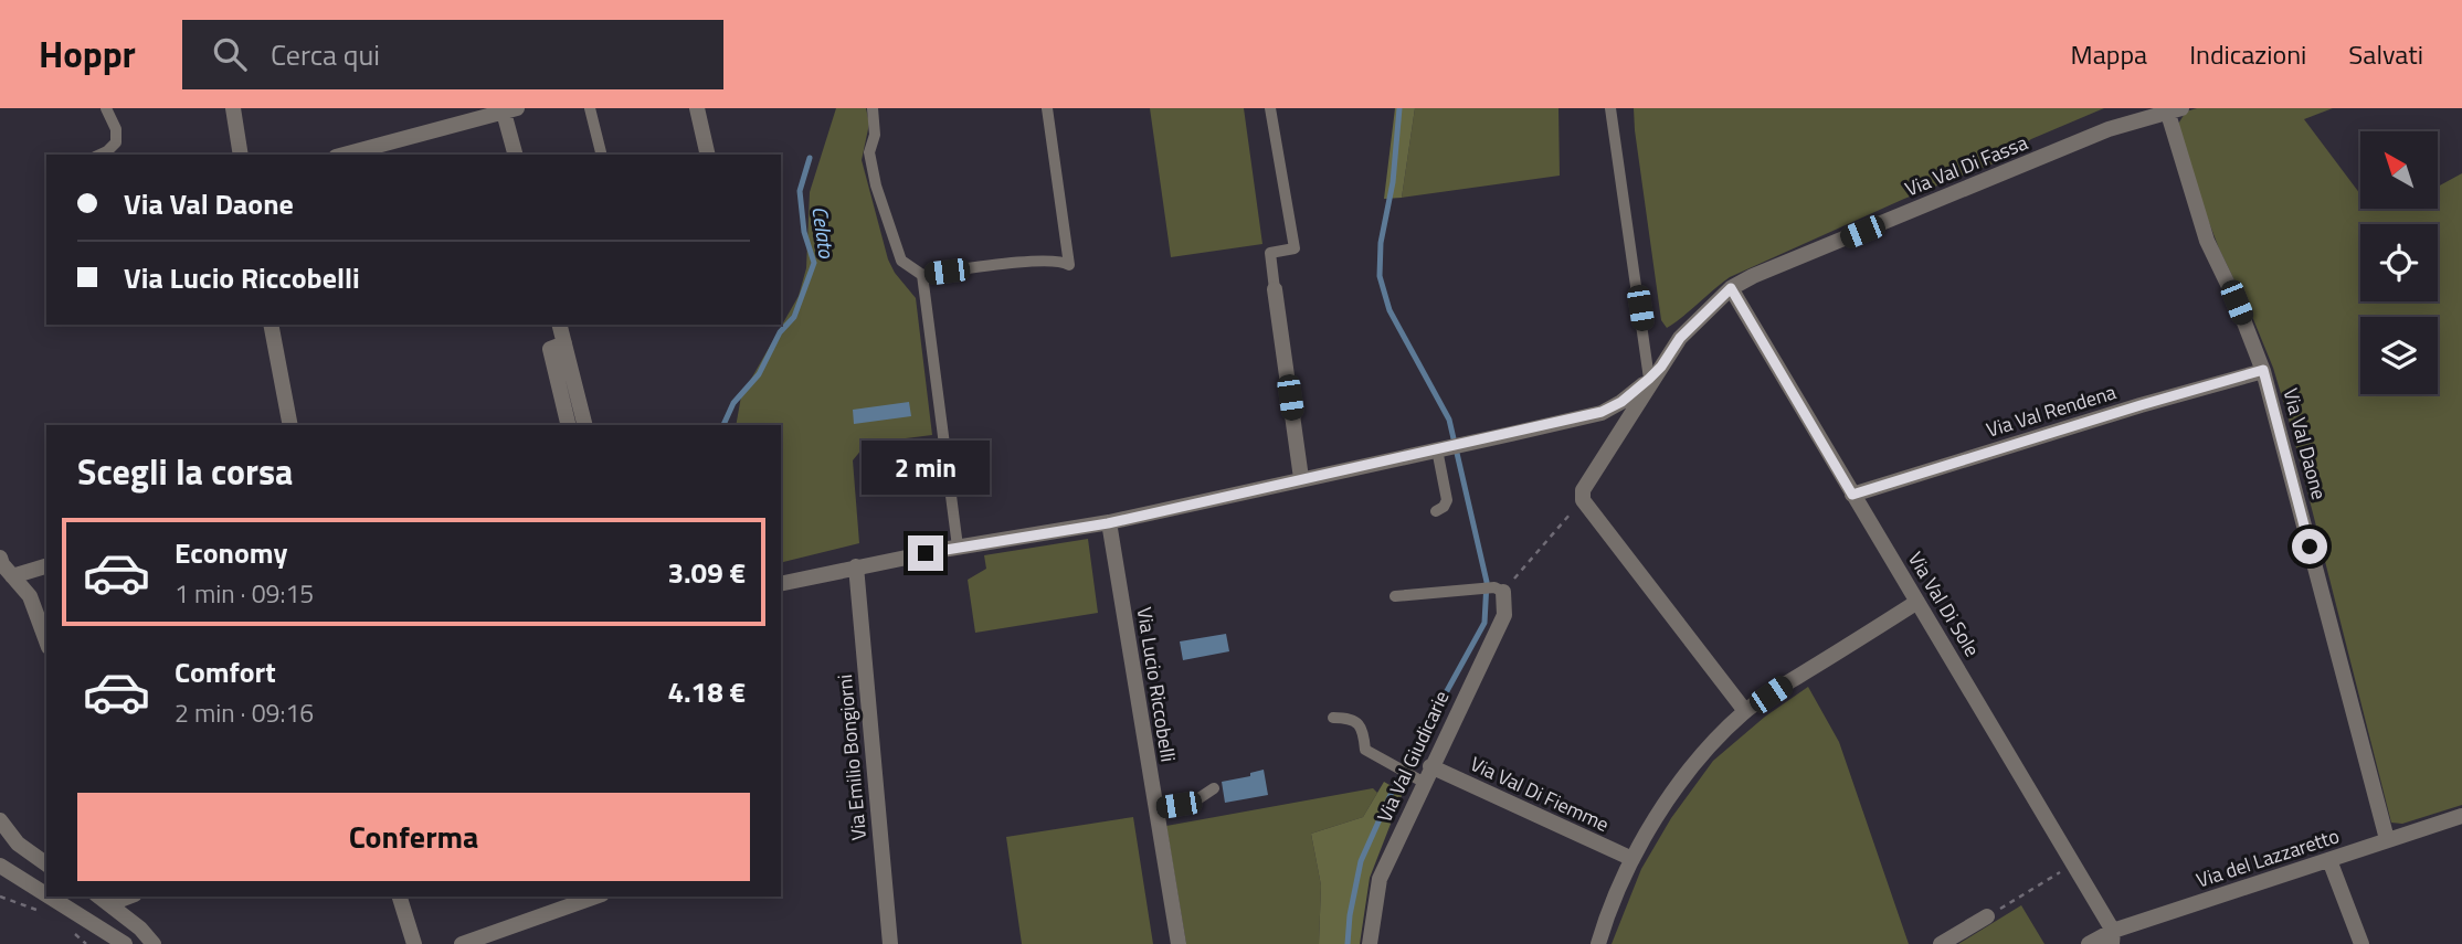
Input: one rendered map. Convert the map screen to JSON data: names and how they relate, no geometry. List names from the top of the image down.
{
  "streets": {
    "street": [
      "Via Val Di Fassa",
      "Via Val Rendena",
      "Via Val Daone",
      "Via Val Di Sole",
      "Via Lucio Riccobelli",
      "Via Val Giudicarie",
      "Via Emilio Bongiorni",
      "Via Val Di Fiemme",
      "Via del Lazzaretto"
    ]
  },
  "crossings": [
    ["Via Val Di Fassa", "Via Val Daone"],
    ["Via Val Di Fassa", "Via Val Di Sole"],
    ["Via Val Rendena", "Via Val Daone"],
    ["Via Val Rendena", "Via Val Di Sole"],
    ["Via Val Daone", "Via del Lazzaretto"],
    ["Via Val Di Sole", "Via del Lazzaretto"],
    ["Via Val Giudicarie", "Via Val Di Fiemme"]
  ],
  "water": ["Celato"],
  "north": "top left",
  "page": {
    "header": "Hoppr",
    "search": "Cerca qui",
    "nav": ["Mappa", "Indicazioni", "Salvati"],
    "banner": ["Via Val Daone", "Via Lucio Riccobelli"],
    "heading": "Scegli la corsa",
    "bubble": "2 min",
    "list": [
      {
        "name": "Economy",
        "note": "1 min · 09:15",
        "value": "3.09 €"
      },
      {
        "name": "Comfort",
        "note": "2 min · 09:16",
        "value": "4.18 €"
      }
    ],
    "buttons": "Conferma"
  }
}
